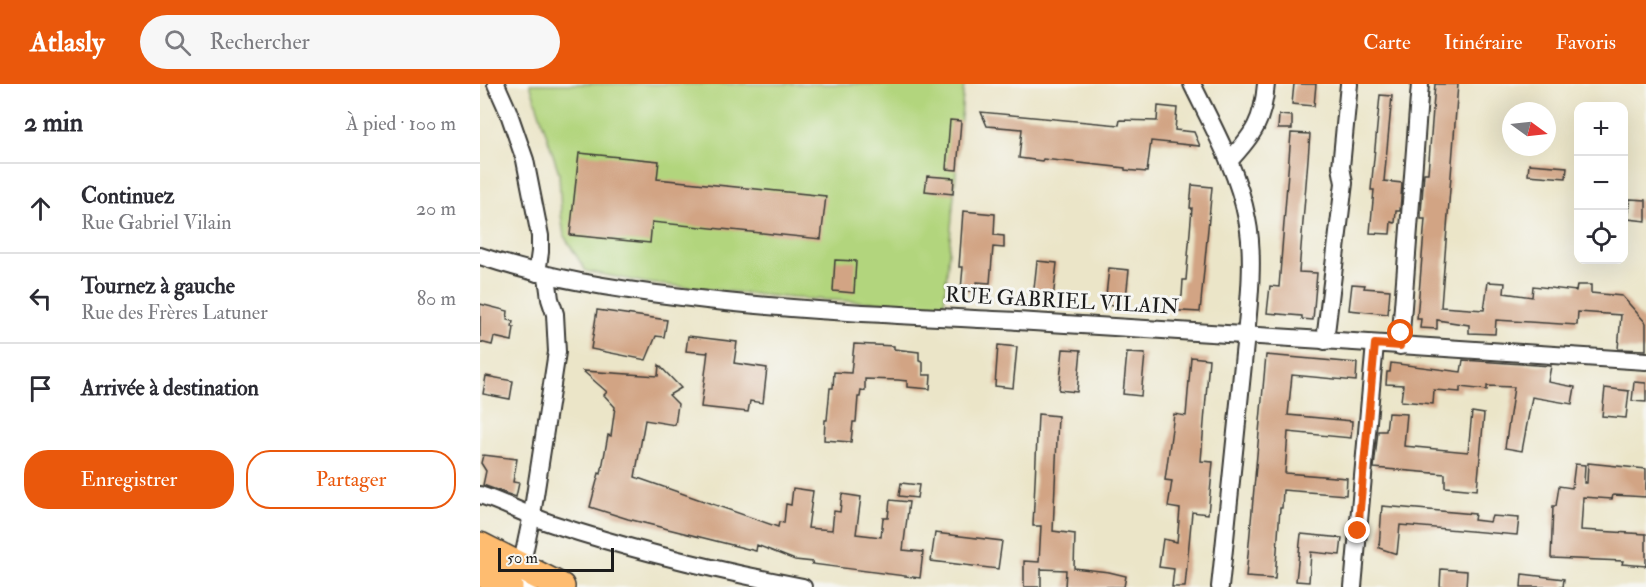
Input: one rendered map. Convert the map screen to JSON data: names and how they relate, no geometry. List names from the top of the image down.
{
  "streets": {
    "street": ["RUE GABRIEL VILAIN"]
  },
  "scale_bar": "50 m",
  "north": "right",
  "page": {
    "header": "Atlasly",
    "search": "Rechercher",
    "nav": ["Carte", "Itinéraire", "Favoris"],
    "heading": ["2 min", "À pied · 100 m"],
    "map_buttons": ["+", "−"],
    "list": [
      ["Continuez", "Rue Gabriel Vilain", "20 m"],
      ["Tournez à gauche", "Rue des Frères Latuner", "80 m"],
      "Arrivée à destination"
    ],
    "buttons": ["Enregistrer", "Partager"],
    "scale": "50 m"
  }
}
